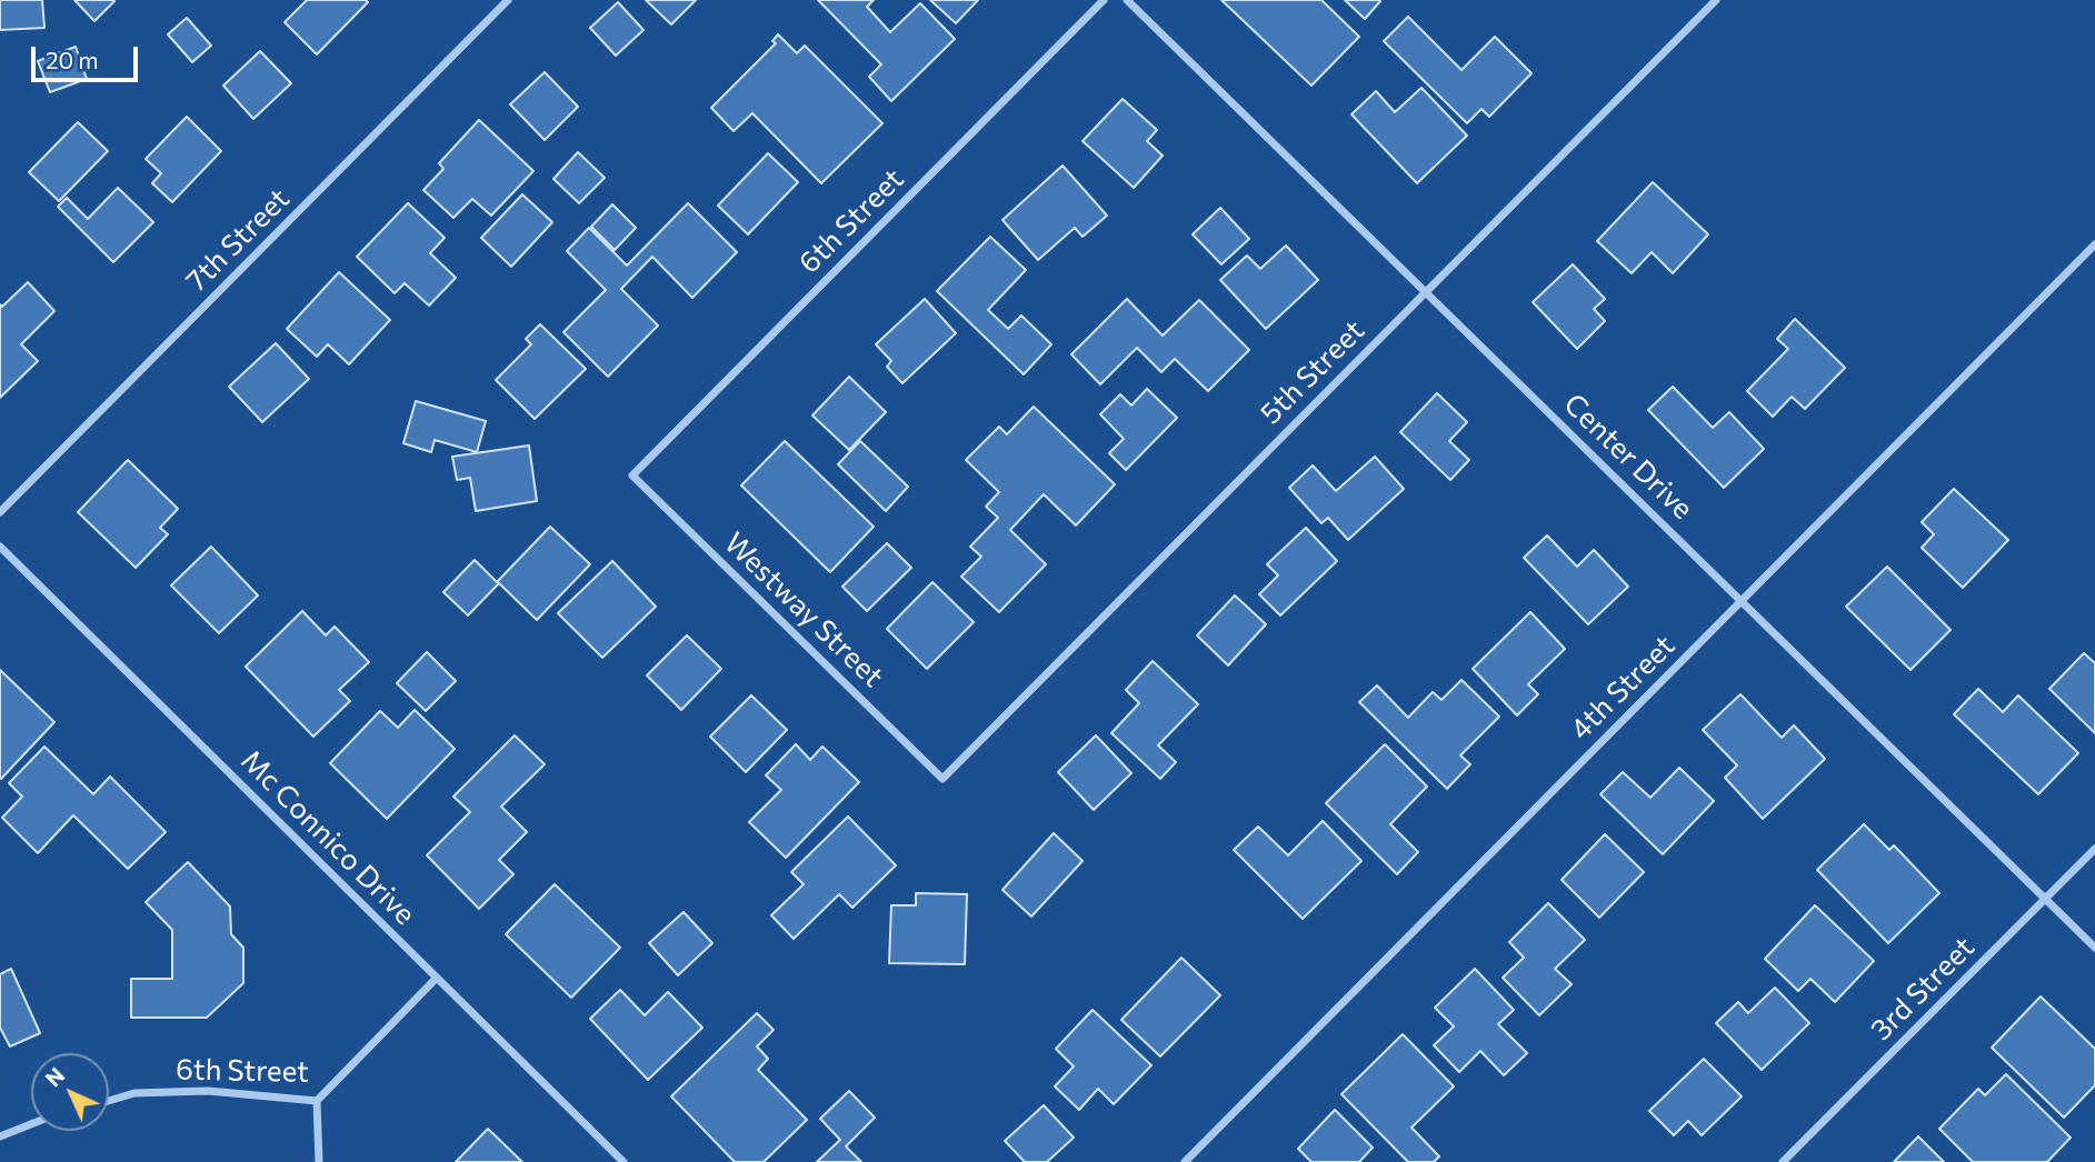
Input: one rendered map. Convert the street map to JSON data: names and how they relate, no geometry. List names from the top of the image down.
{
  "streets": {
    "street": [
      "6th Street",
      "7th Street",
      "5th Street",
      "Center Drive",
      "Westway Street",
      "4th Street",
      "Mc Connico Drive",
      "3rd Street"
    ]
  },
  "crossings": [
    ["6th Street", "Westway Street"],
    ["6th Street", "Mc Connico Drive"],
    ["5th Street", "Center Drive"],
    ["5th Street", "Westway Street"],
    ["Center Drive", "4th Street"],
    ["Center Drive", "3rd Street"]
  ],
  "scale_bar": "20 m",
  "north": "top left"
}
